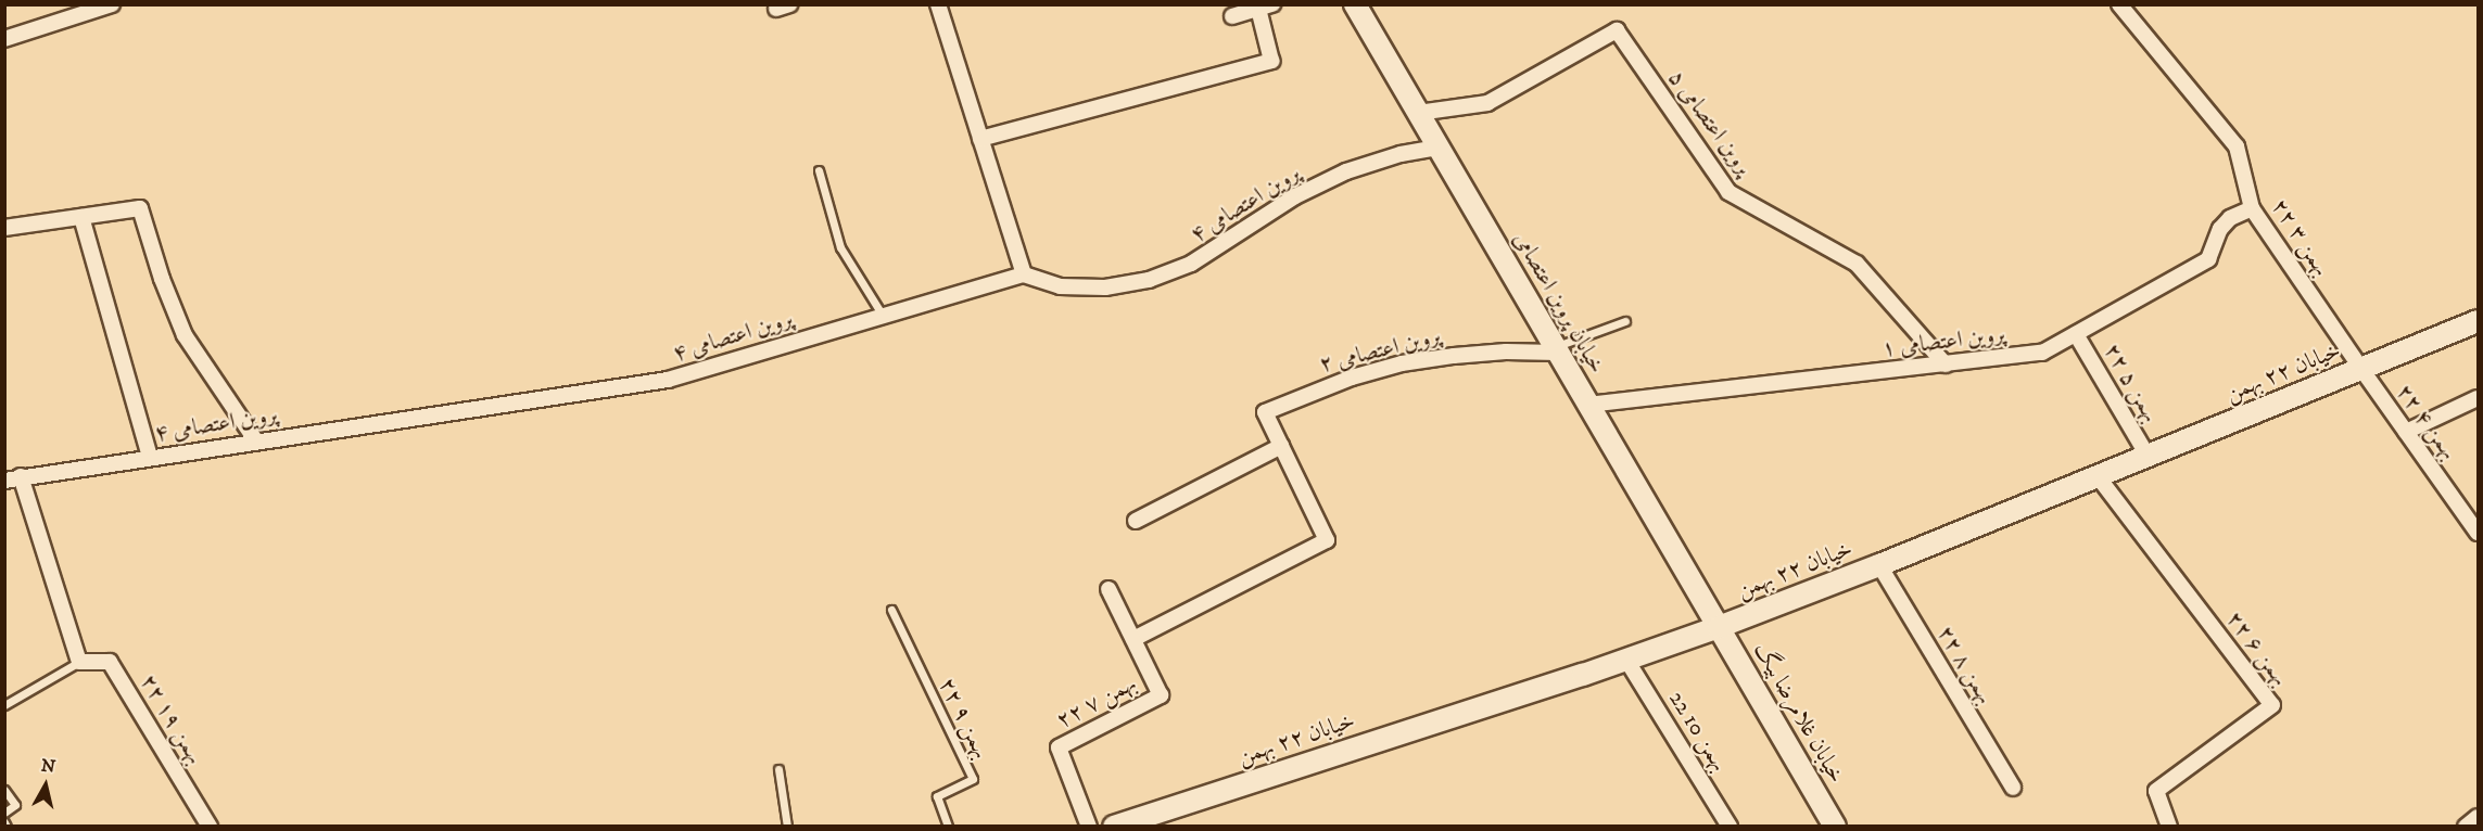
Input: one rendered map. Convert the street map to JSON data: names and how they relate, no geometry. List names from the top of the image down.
{
  "streets": {
    "main road": ["خیابان پروین اعتصامی", "خیابان ۲۲ بهمن", "خیابان غلامرضا بیگ"],
    "street": [
      "پروین اعتصامی ۵",
      "پروین اعتصامی ۴",
      "۲۲ بهمن ۳",
      "پروین اعتصامی ۱",
      "پروین اعتصامی ۲",
      "۲۲ بهمن ۵",
      "۲۲ بهمن ۴",
      "۲۲ بهمن ۶",
      "۲۲ بهمن ۸",
      "۲۲ بهمن ۷",
      "۲۲ بهمن ۱۹",
      "22 بهمن 10"
    ],
    "lane": ["۲۲ بهمن ۹"]
  },
  "crossings": [
    ["پروین اعتصامی ۵", "خیابان پروین اعتصامی"],
    ["پروین اعتصامی ۵", "پروین اعتصامی ۱"],
    ["پروین اعتصامی ۴", "خیابان پروین اعتصامی"],
    ["۲۲ بهمن ۳", "پروین اعتصامی ۱"],
    ["۲۲ بهمن ۳", "خیابان ۲۲ بهمن"],
    ["۲۲ بهمن ۳", "۲۲ بهمن ۴"],
    ["خیابان پروین اعتصامی", "پروین اعتصامی ۱"],
    ["خیابان پروین اعتصامی", "پروین اعتصامی ۲"],
    ["خیابان پروین اعتصامی", "خیابان ۲۲ بهمن"],
    ["خیابان پروین اعتصامی", "خیابان غلامرضا بیگ"],
    ["پروین اعتصامی ۱", "۲۲ بهمن ۵"],
    ["پروین اعتصامی ۲", "۲۲ بهمن ۷"],
    ["خیابان ۲۲ بهمن", "۲۲ بهمن ۵"],
    ["خیابان ۲۲ بهمن", "۲۲ بهمن ۴"],
    ["خیابان ۲۲ بهمن", "۲۲ بهمن ۶"],
    ["خیابان ۲۲ بهمن", "۲۲ بهمن ۸"],
    ["خیابان ۲۲ بهمن", "خیابان غلامرضا بیگ"],
    ["خیابان ۲۲ بهمن", "22 بهمن 10"]
  ],
  "north": "top"
}
